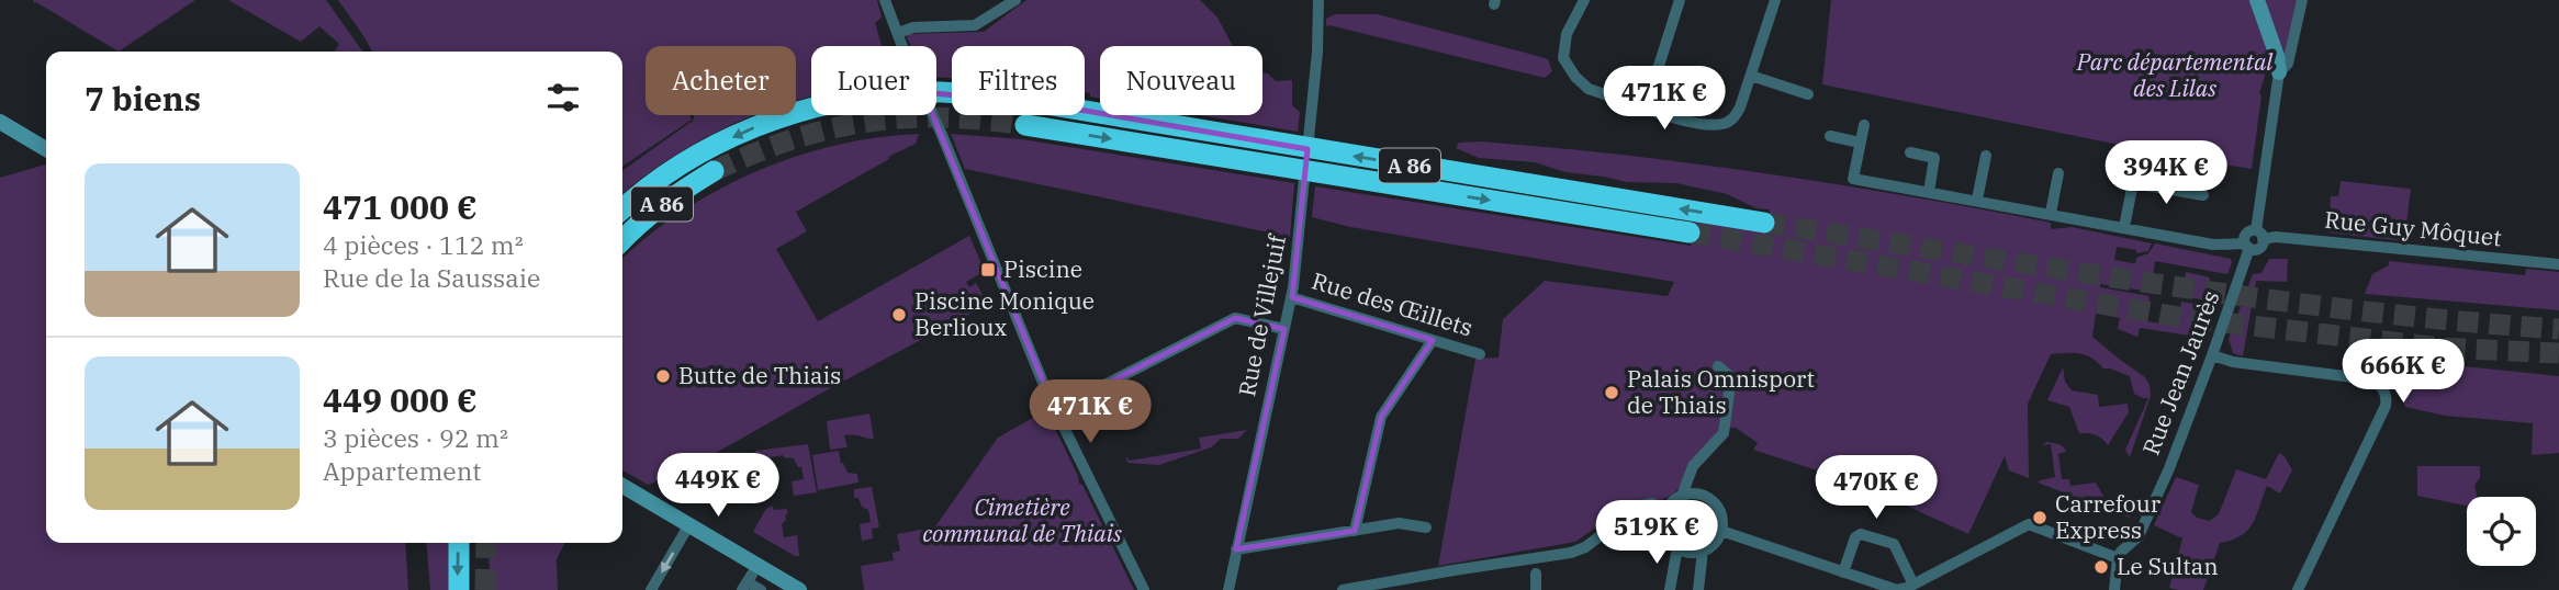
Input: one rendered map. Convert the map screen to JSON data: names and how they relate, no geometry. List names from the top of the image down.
{
  "streets": {
    "highway": ["A 86"],
    "street": [
      "Rue Guy Môquet",
      "Rue des Œillets",
      "Rue de Villejuif",
      "Rue Jean Jaurès"
    ]
  },
  "crossings": [
    ["Rue des Œillets", "Rue de Villejuif"]
  ],
  "parks": ["Parc départemental des Lilas", "Cimetière communal de Thiais"],
  "places": {
    "transit": ["Piscine"],
    "other": [
      "Piscine Monique Berlioux",
      "Butte de Thiais",
      "Palais Omnisport de Thiais",
      "Carrefour Express",
      "Le Sultan"
    ]
  },
  "page": {
    "chip": [
      "Acheter",
      "Louer",
      "Filtres",
      "Nouveau"
    ],
    "heading": "7 biens",
    "price": [
      "471K €",
      "394K €",
      "666K €",
      "471K €",
      "449K €",
      "470K €",
      "519K €"
    ],
    "list": [
      {
        "name": "471 000 €",
        "note": "4 pièces · 112 m² · Rue de la Saussaie"
      },
      {
        "name": "449 000 €",
        "note": "3 pièces · 92 m² · Appartement"
      }
    ]
  }
}
